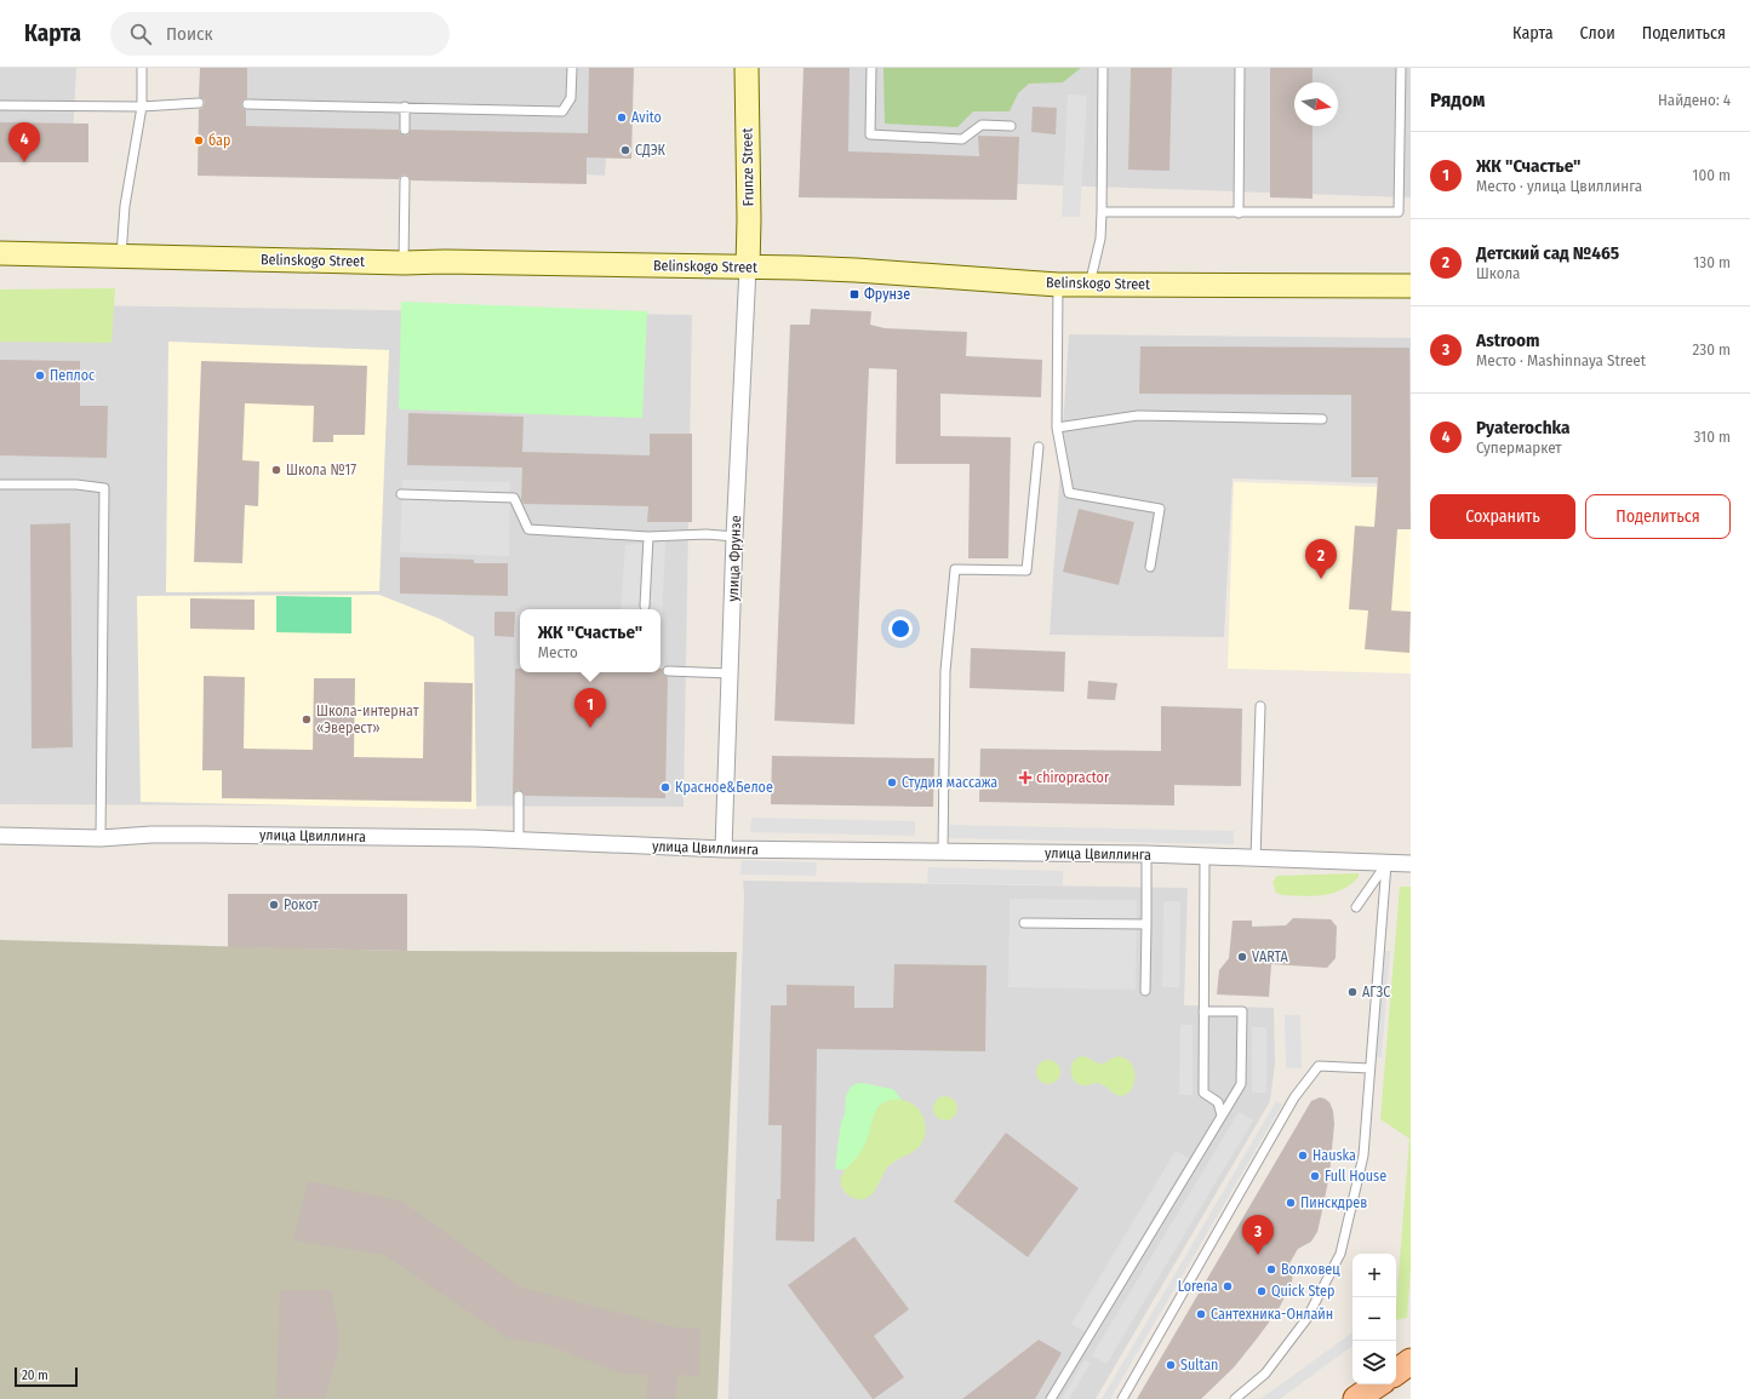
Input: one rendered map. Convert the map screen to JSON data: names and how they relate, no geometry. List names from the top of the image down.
{
  "streets": {
    "main road": ["Frunze Street", "Belinskogo Street"],
    "street": ["улица Фрунзе", "улица Цвиллинга"]
  },
  "crossings": [
    ["Frunze Street", "Belinskogo Street"],
    ["Frunze Street", "улица Фрунзе"],
    ["Belinskogo Street", "улица Фрунзе"],
    ["улица Фрунзе", "улица Цвиллинга"]
  ],
  "places": {
    "other": [
      "Avito",
      "бар",
      "СДЭК",
      "Пеплос",
      "Школа №17",
      "Школа-интернат «Эверест»",
      "Студия массажа",
      "Красное&Белое",
      "Рокот",
      "VARTA",
      "АГЗС",
      "Hauska",
      "Full House",
      "Пинскдрев",
      "Волховец",
      "Lorena",
      "Quick Step",
      "Сантехника-Онлайн",
      "Sultan"
    ],
    "transit": ["Фрунзе"],
    "health": ["chiropractor"]
  },
  "scale_bar": "20 m",
  "north": "right",
  "page": {
    "header": "Карта",
    "search": "Поиск",
    "nav": ["Карта", "Слои", "Поделиться"],
    "heading": ["Рядом", "Найдено: 4"],
    "pins": [
      "4",
      "2",
      "1",
      "3"
    ],
    "list": [
      {
        "mark": "1",
        "name": "ЖК \"Счастье\"",
        "note": "Место · улица Цвиллинга",
        "value": "100 m"
      },
      {
        "mark": "2",
        "name": "Детский сад №465",
        "note": "Школа",
        "value": "130 m"
      },
      {
        "mark": "3",
        "name": "Astroom",
        "note": "Место · Mashinnaya Street",
        "value": "230 m"
      },
      {
        "mark": "4",
        "name": "Pyaterochka",
        "note": "Супермаркет",
        "value": "310 m"
      }
    ],
    "buttons": ["Сохранить", "Поделиться"],
    "popup": ["ЖК \"Счастье\"", "Место"],
    "map_buttons": ["+", "−"],
    "scale": "20 m"
  }
}
